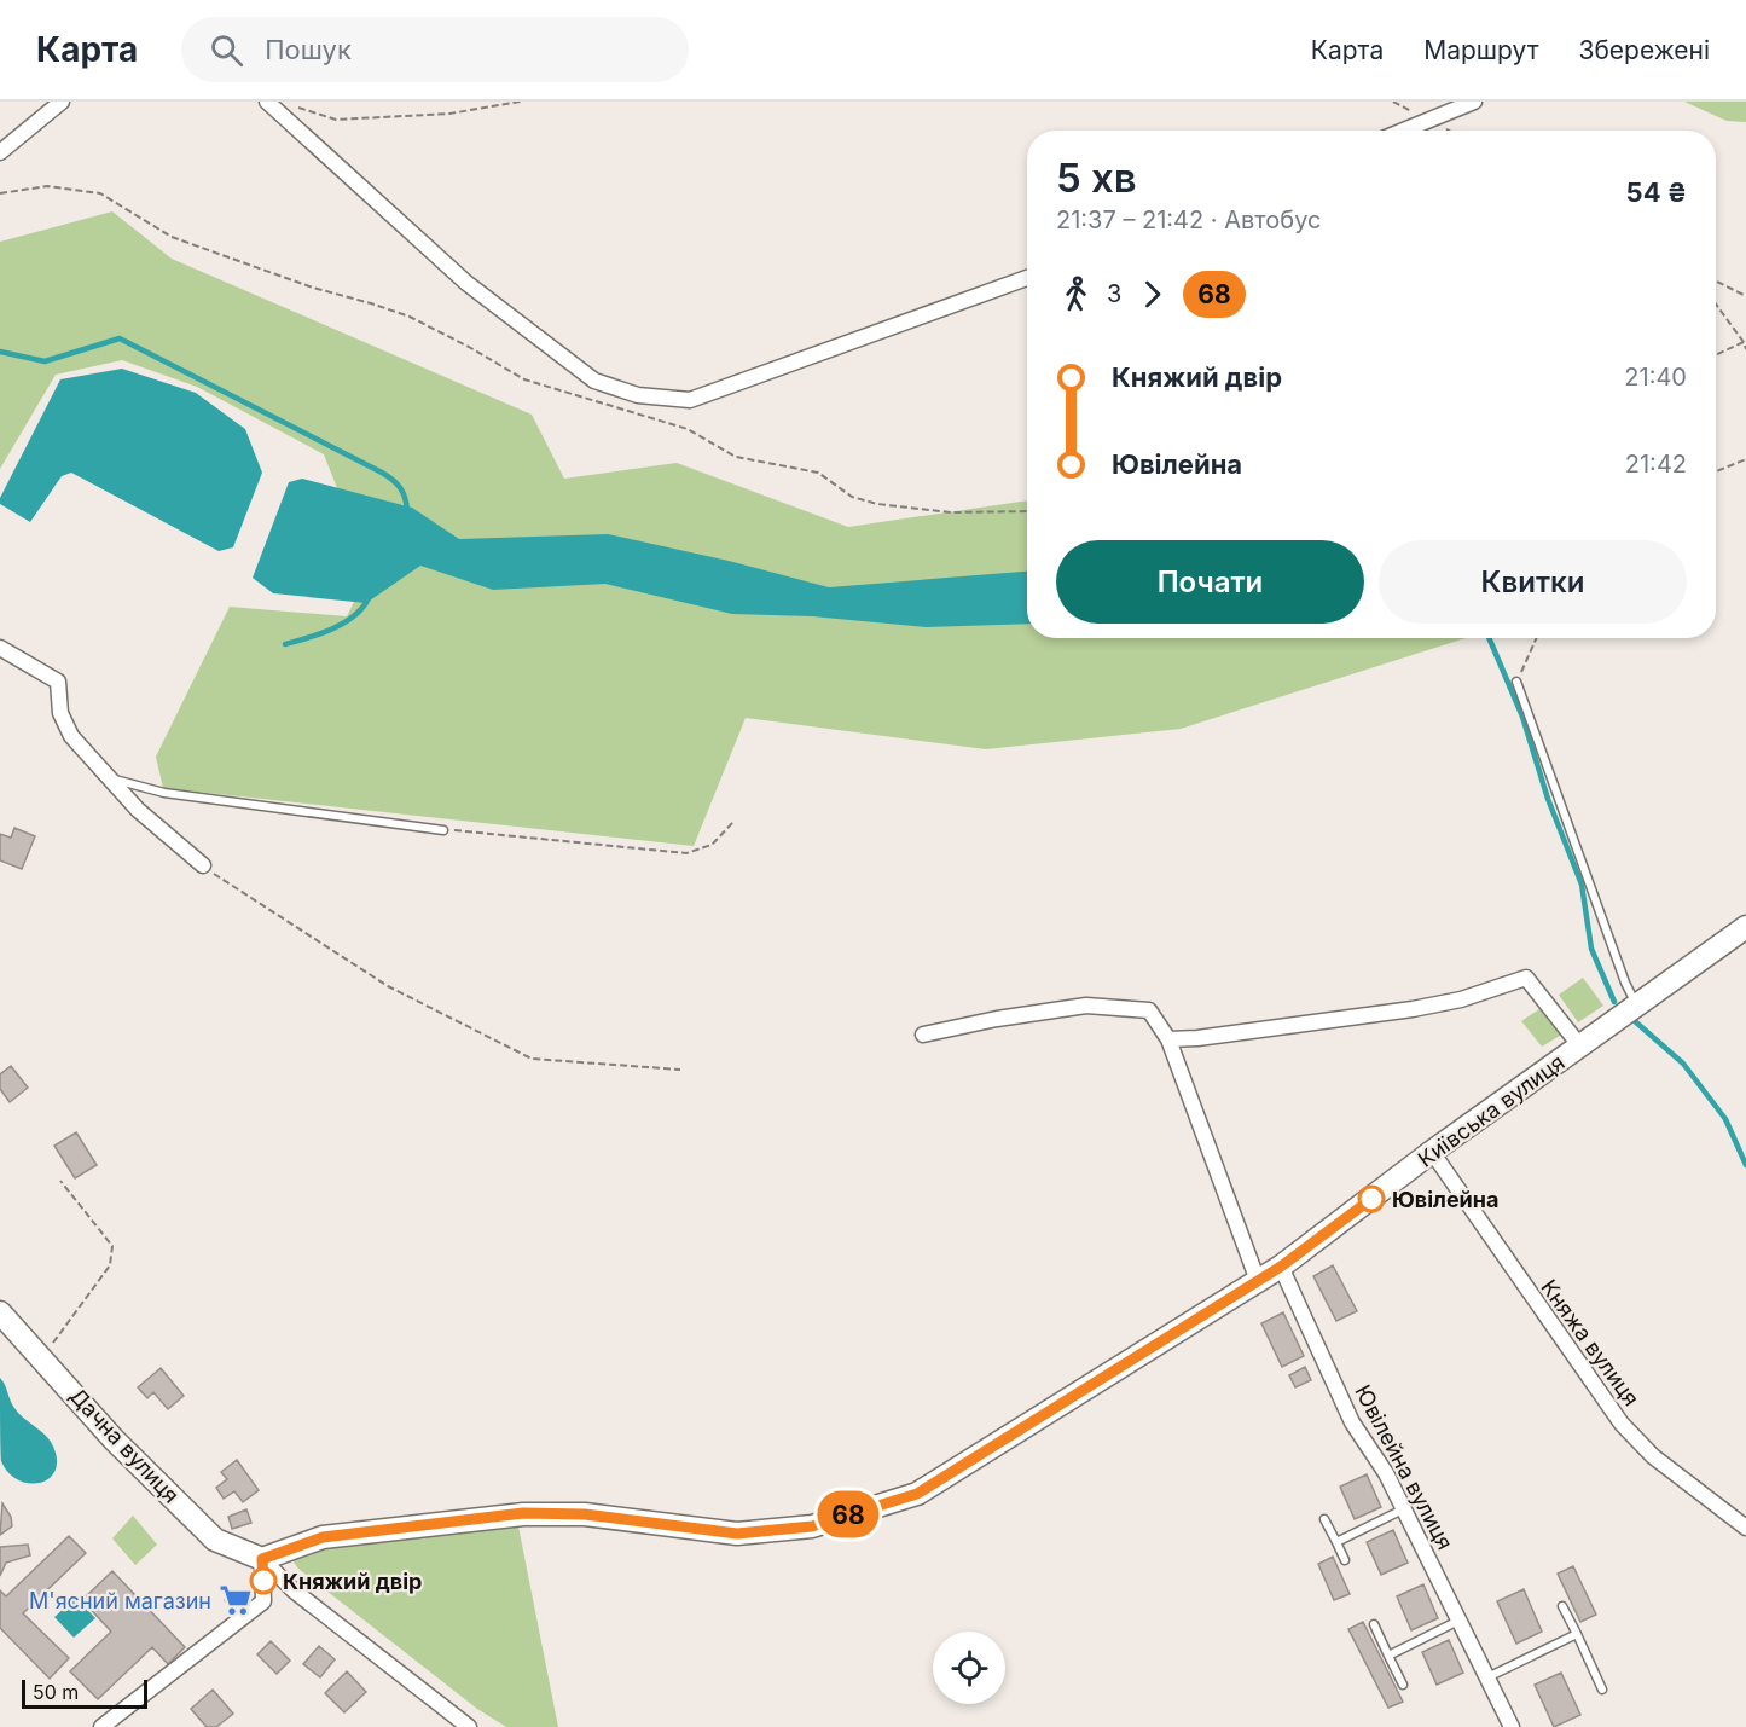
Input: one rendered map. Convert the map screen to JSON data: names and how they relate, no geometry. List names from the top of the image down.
{
  "streets": {
    "street": [
      "Київська вулиця",
      "Княжа вулиця",
      "Дачна вулиця",
      "Ювілейна вулиця"
    ]
  },
  "crossings": [
    ["Київська вулиця", "Княжа вулиця"],
    ["Київська вулиця", "Дачна вулиця"],
    ["Київська вулиця", "Ювілейна вулиця"]
  ],
  "places": {
    "other": ["Ювілейна", "Княжий двір"],
    "supermarket": ["М'ясний магазин"]
  },
  "lines": ["bus line 68"],
  "scale_bar": "50 m",
  "page": {
    "header": "Карта",
    "search": "Пошук",
    "nav": ["Карта", "Маршрут", "Збережені"],
    "on_map": "68",
    "heading": ["5 хв", "21:37 – 21:42 · Автобус", "54 ₴"],
    "legs": ["3", "68"],
    "list": [
      {
        "name": "Княжий двір",
        "value": "21:40"
      },
      {
        "name": "Ювілейна",
        "value": "21:42"
      }
    ],
    "buttons": ["Почати", "Квитки"],
    "scale": "50 m"
  }
}
